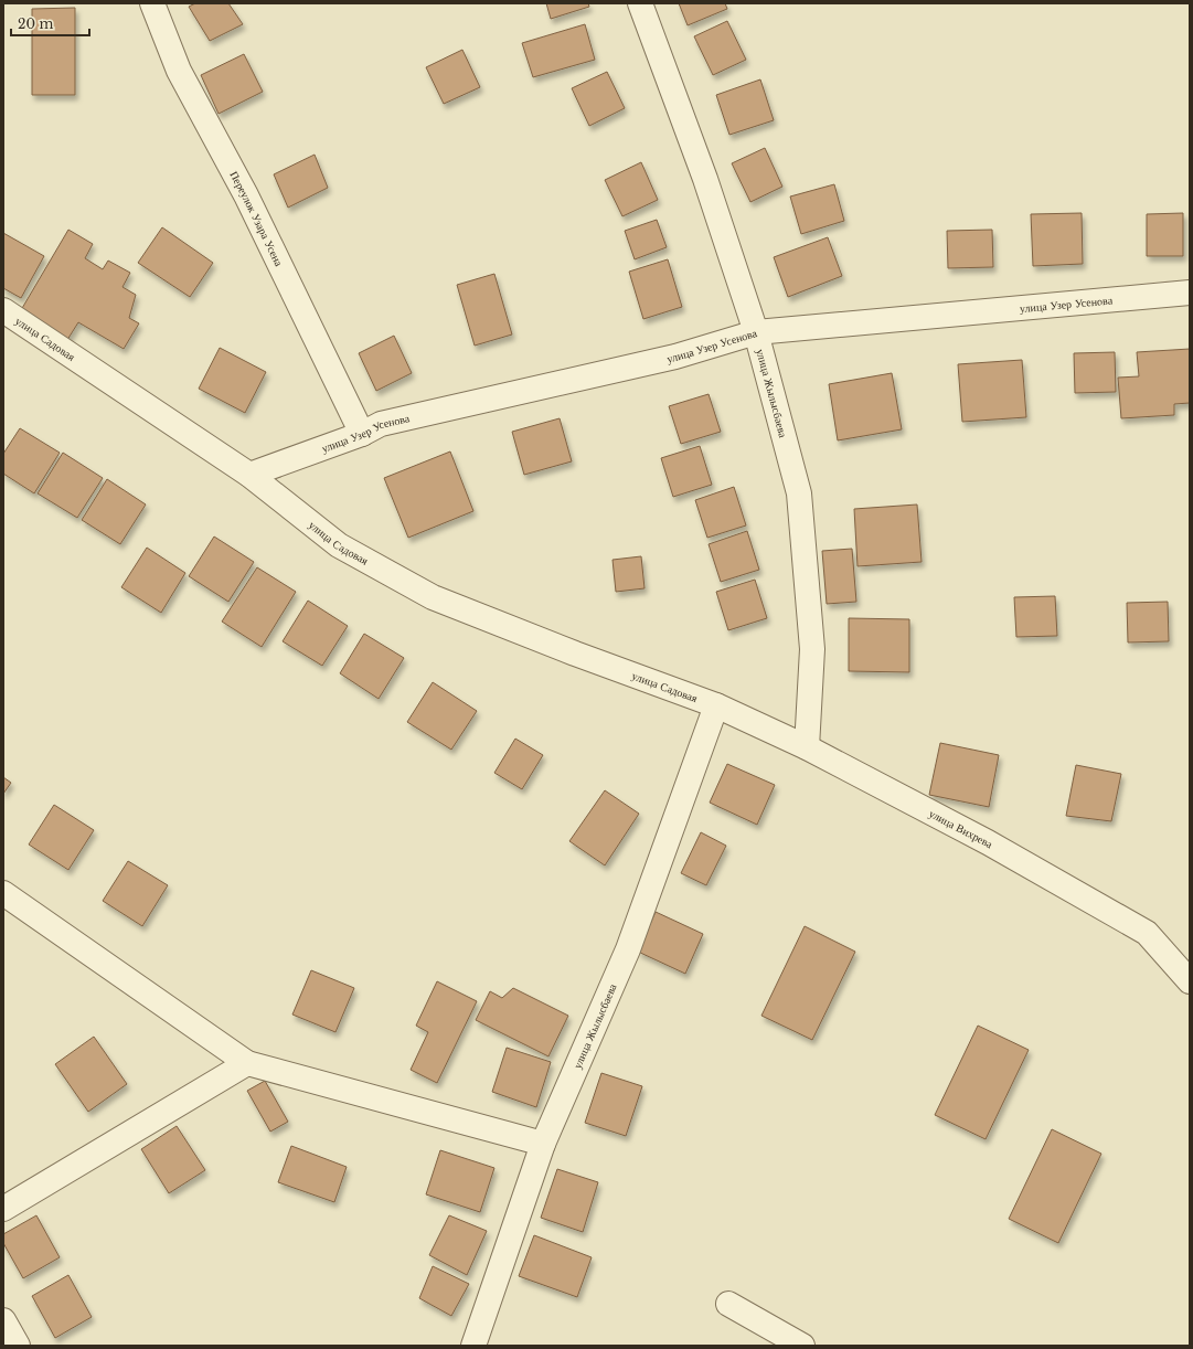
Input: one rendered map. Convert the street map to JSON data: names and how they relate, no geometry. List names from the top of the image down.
{
  "streets": {
    "street": [
      "Переулок Узара Усена",
      "улица Узер Усенова",
      "улица Садовая",
      "улица Жылысбаева",
      "улица Вихрева"
    ]
  },
  "crossings": [
    ["Переулок Узара Усена", "улица Узер Усенова"],
    ["улица Узер Усенова", "улица Садовая"],
    ["улица Узер Усенова", "улица Жылысбаева"],
    ["улица Садовая", "улица Жылысбаева"],
    ["улица Садовая", "улица Вихрева"],
    ["улица Жылысбаева", "улица Вихрева"]
  ],
  "scale_bar": "20 m"
}
